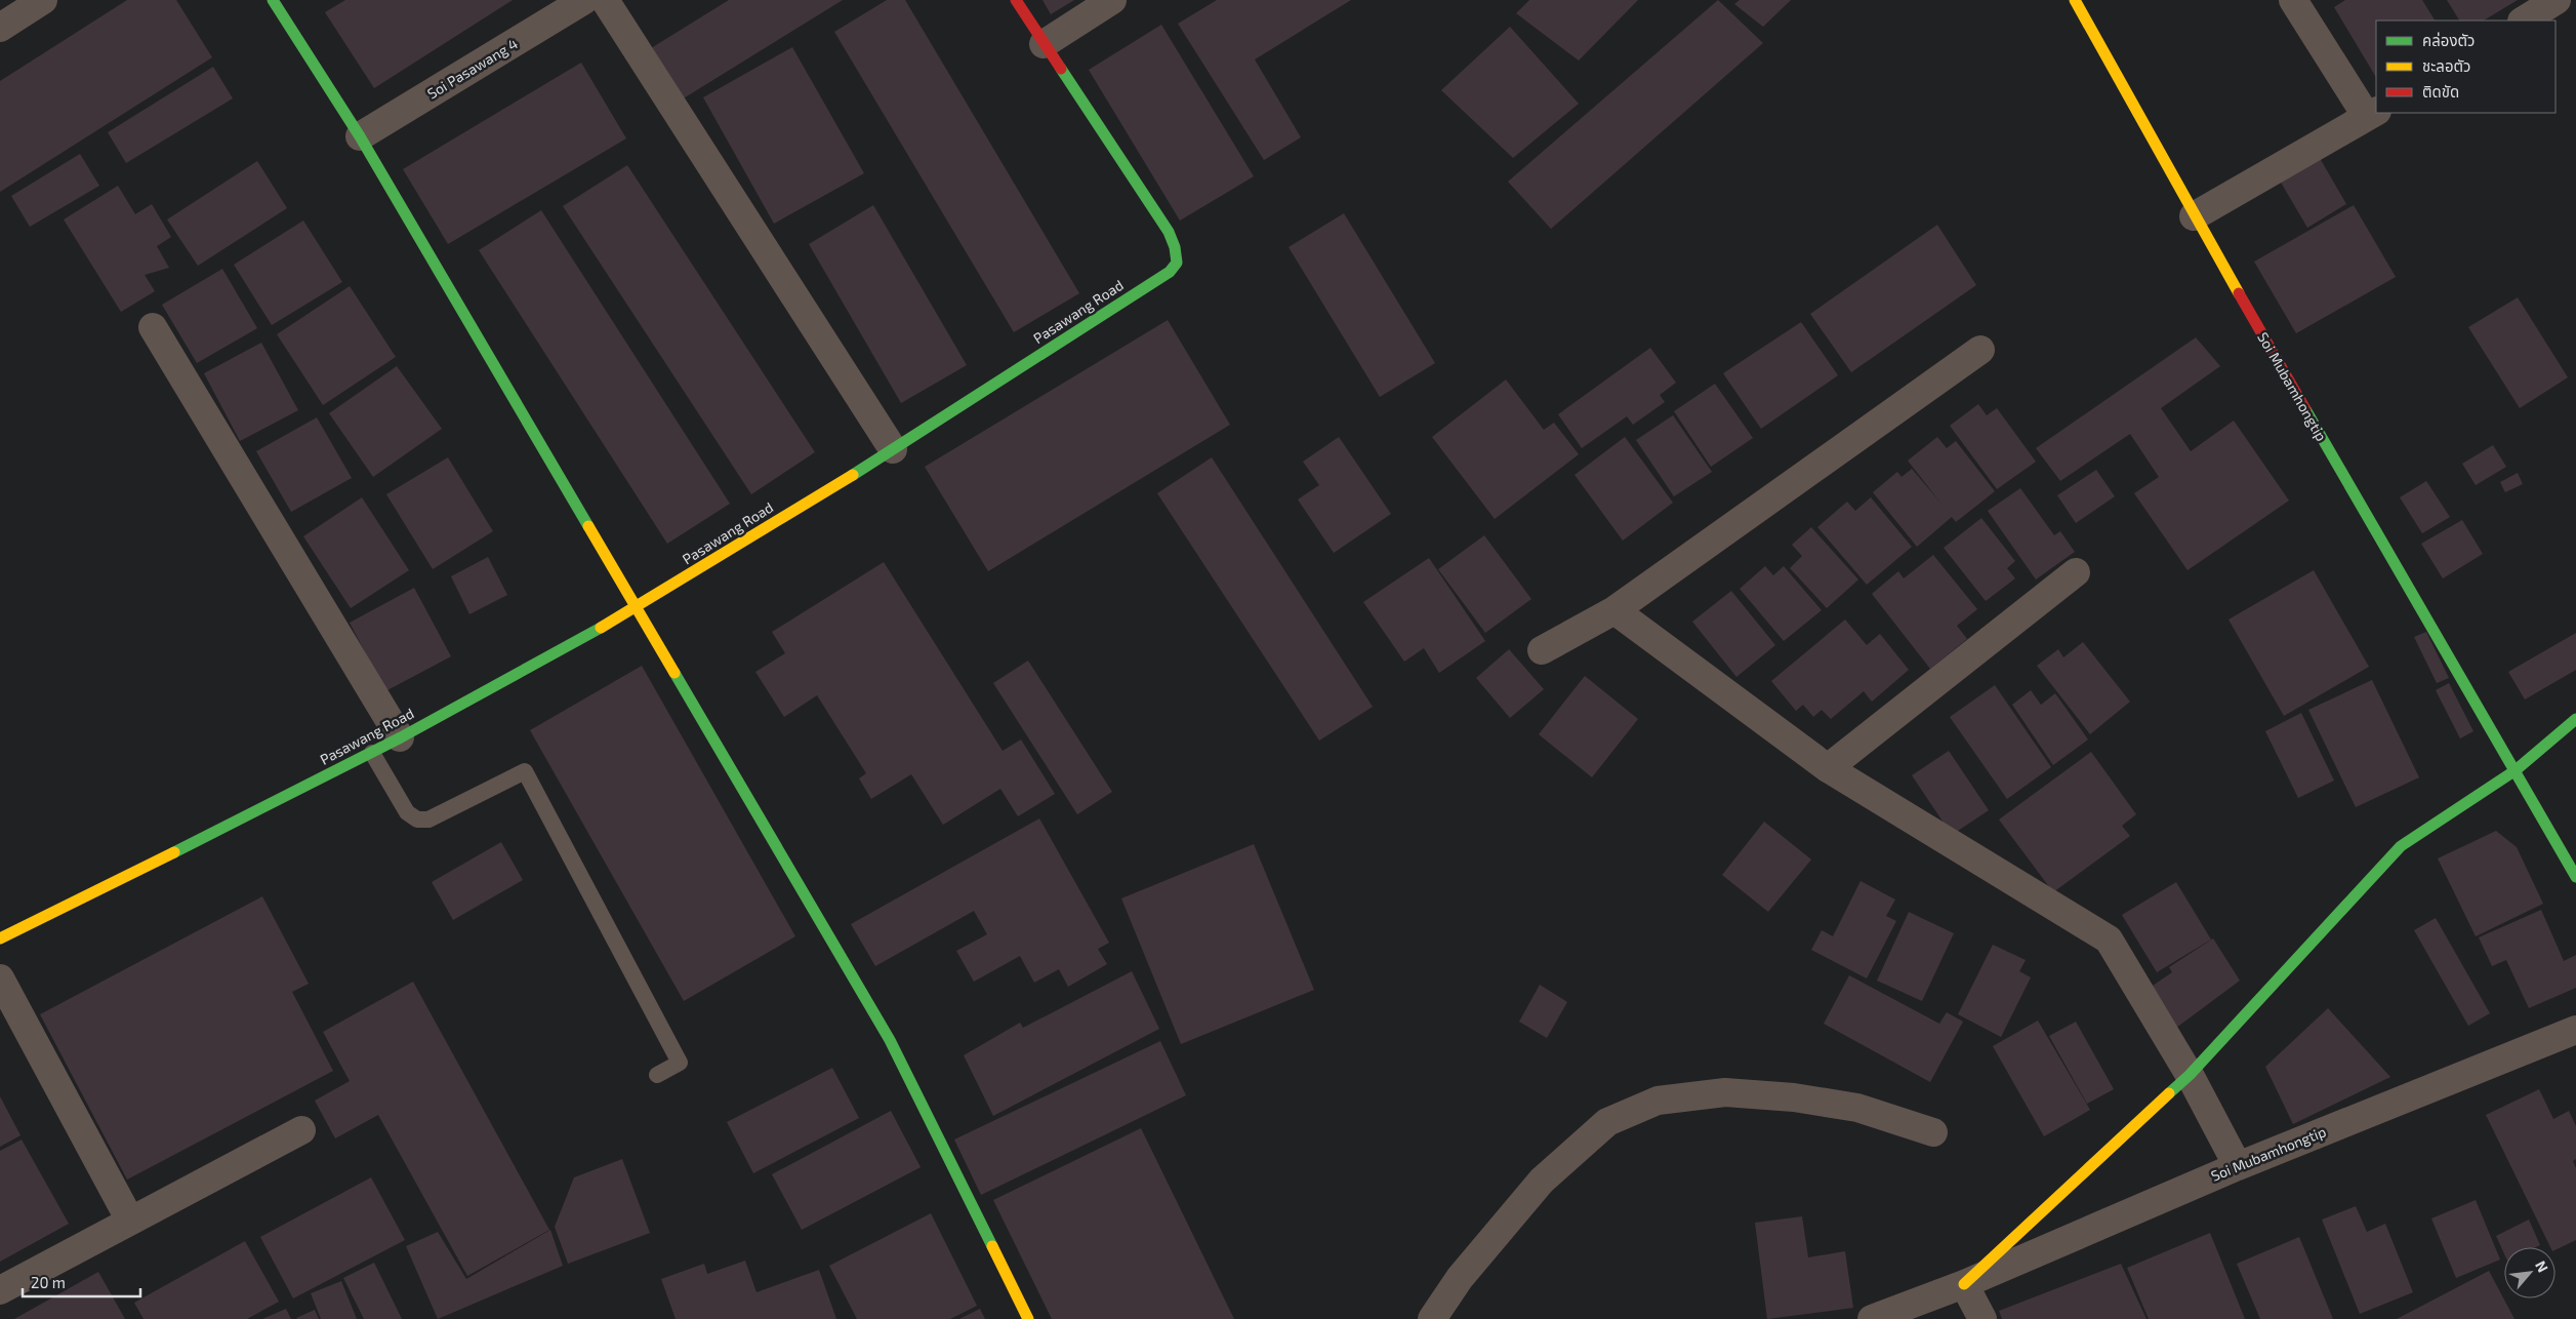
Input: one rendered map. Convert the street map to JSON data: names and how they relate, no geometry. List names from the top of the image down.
{
  "streets": {
    "street": ["Soi Pasawang 4", "Pasawang Road", "Soi Mubamhongtip"]
  },
  "legend": ["คล่องตัว", "ชะลอตัว", "ติดขัด"],
  "scale_bar": "20 m",
  "north": "top right"
}
